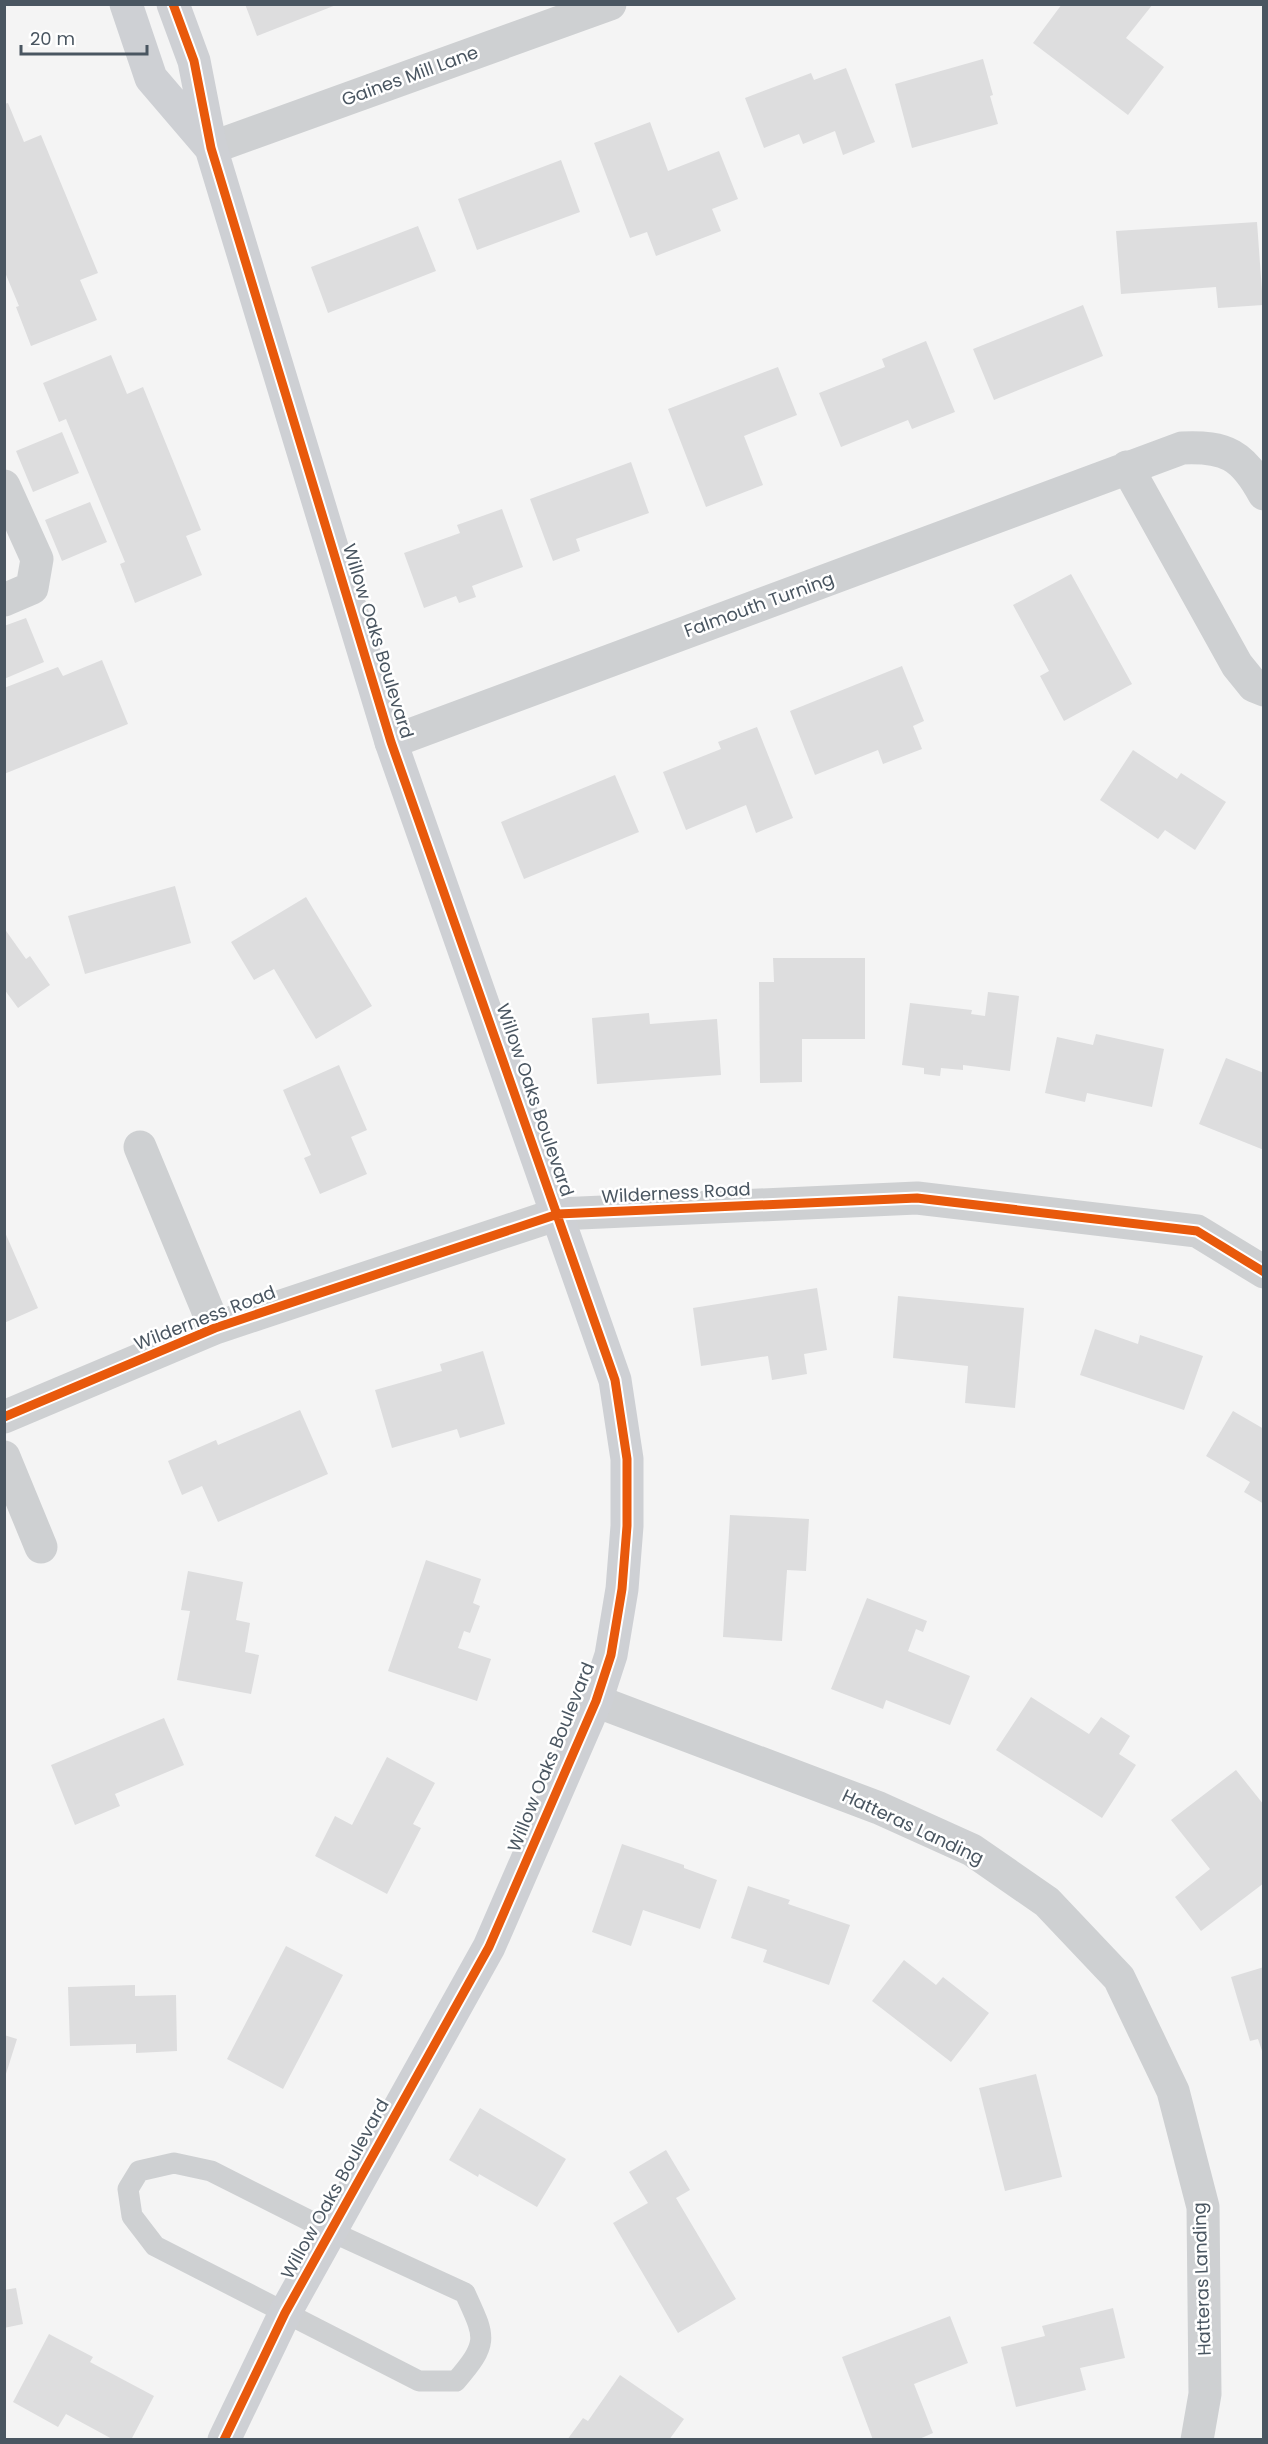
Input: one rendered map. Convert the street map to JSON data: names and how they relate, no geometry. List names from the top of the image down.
{
  "streets": {
    "street": [
      "Gaines Mill Lane",
      "Falmouth Turning",
      "Willow Oaks Boulevard",
      "Wilderness Road",
      "Hatteras Landing"
    ]
  },
  "crossings": [
    ["Gaines Mill Lane", "Willow Oaks Boulevard"],
    ["Falmouth Turning", "Willow Oaks Boulevard"],
    ["Willow Oaks Boulevard", "Wilderness Road"],
    ["Willow Oaks Boulevard", "Hatteras Landing"]
  ],
  "scale_bar": "20 m"
}
